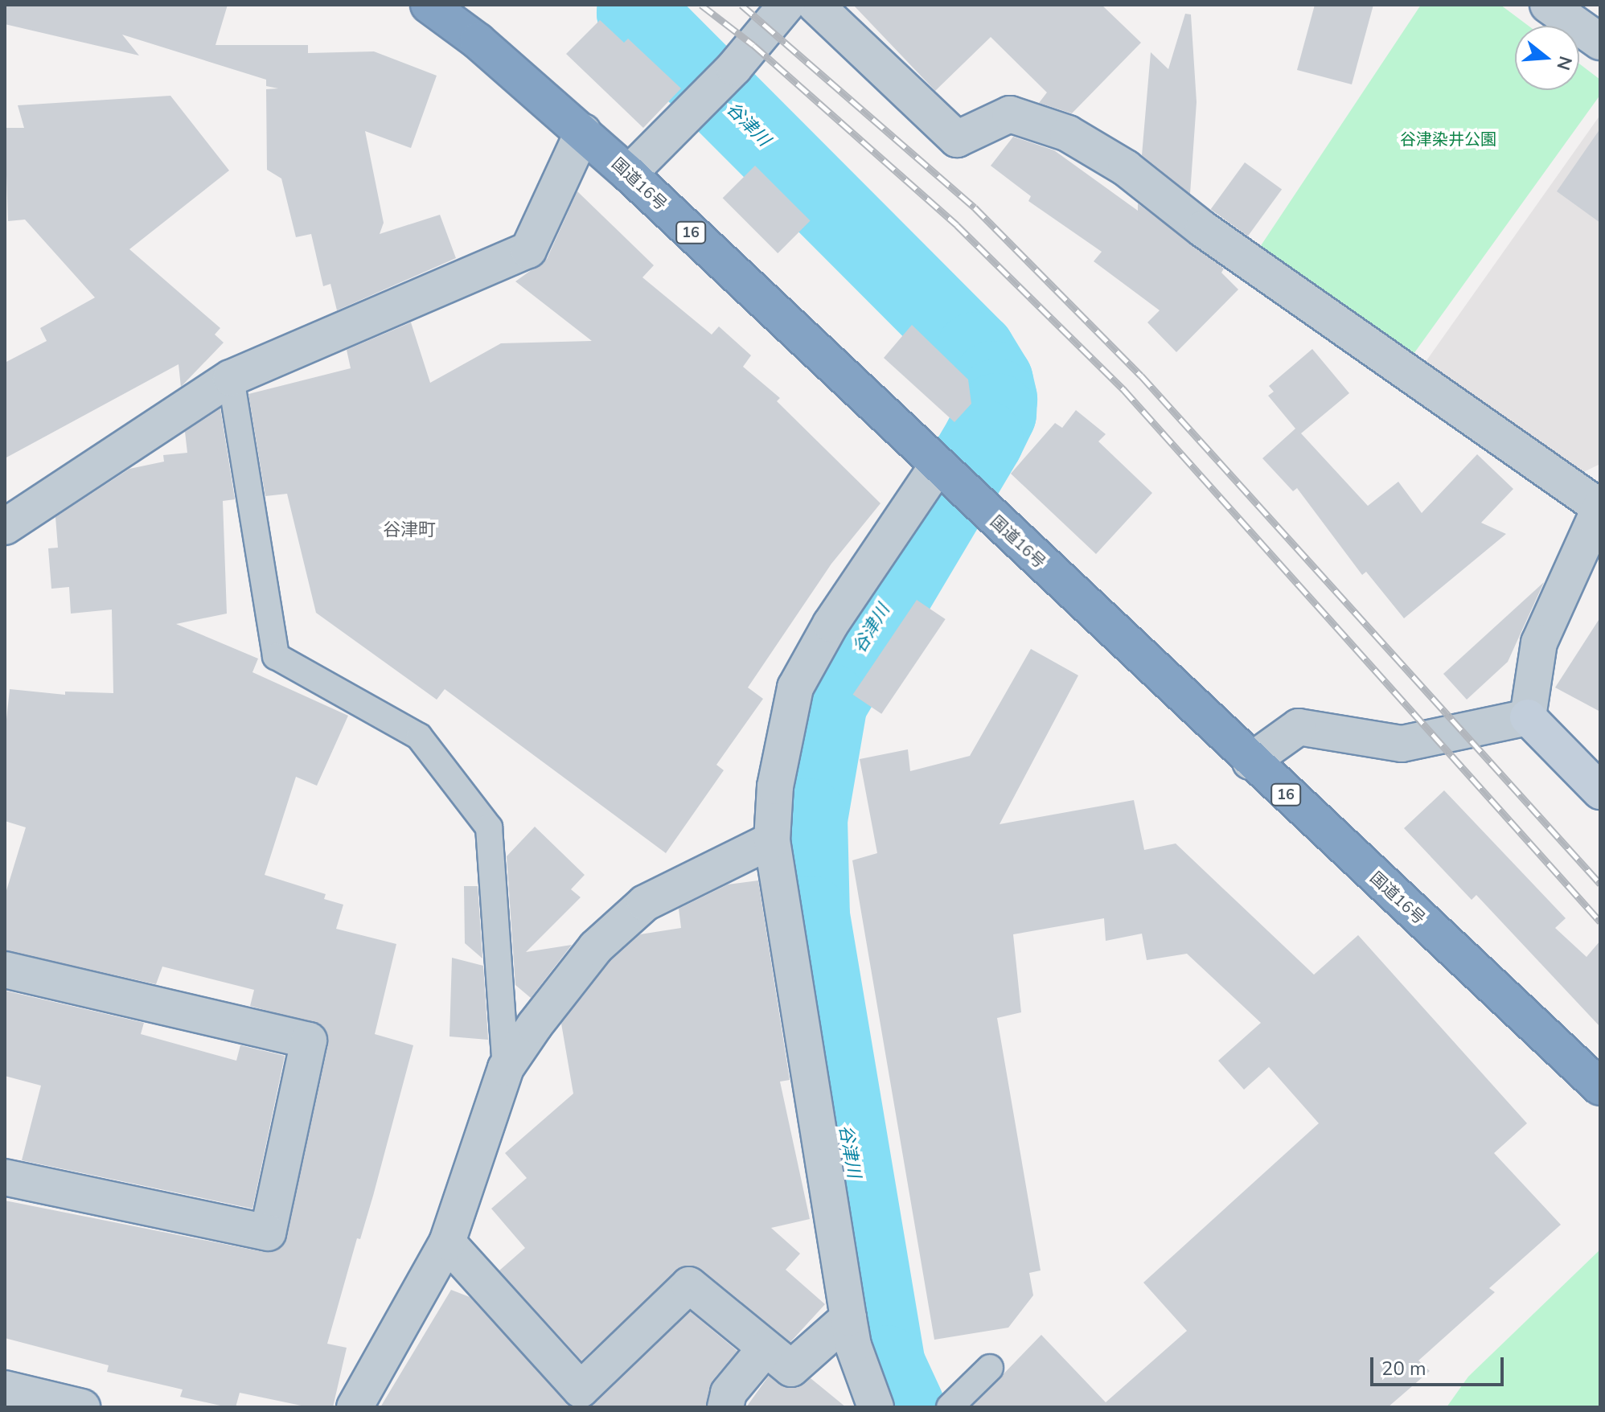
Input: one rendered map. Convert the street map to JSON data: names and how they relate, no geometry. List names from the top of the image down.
{
  "streets": {
    "highway": ["国道16号", "16"]
  },
  "districts": ["谷津町"],
  "water": ["谷津川"],
  "parks": ["谷津染井公園"],
  "scale_bar": "20 m",
  "north": "right"
}
